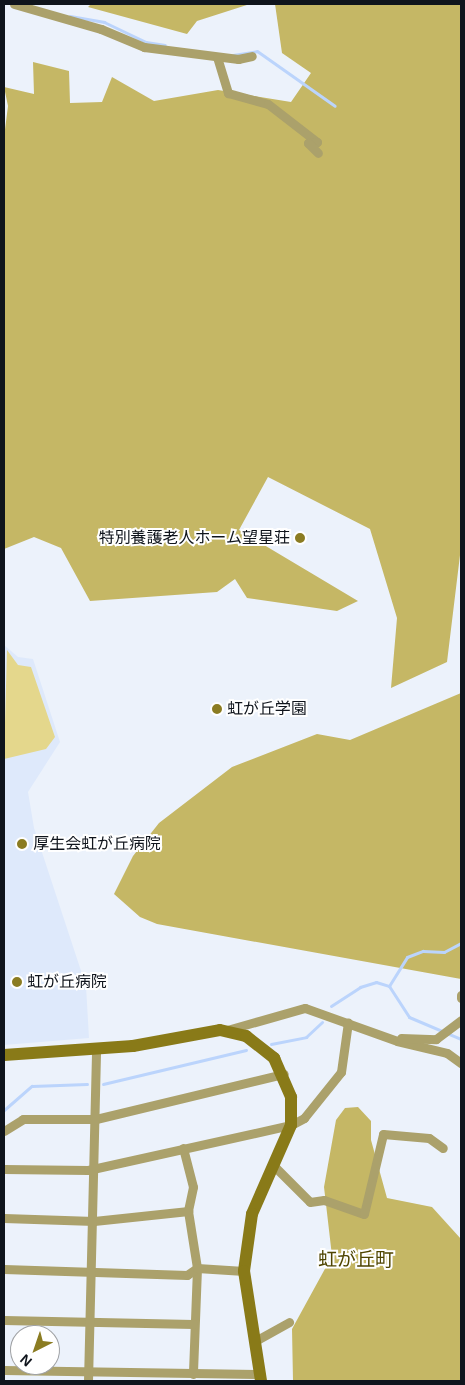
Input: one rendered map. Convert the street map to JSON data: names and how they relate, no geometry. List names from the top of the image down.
{
  "districts": ["虹が丘町"],
  "places": [
    "特別養護老人ホーム望星荘",
    "虹が丘学園",
    "厚生会虹が丘病院",
    "虹が丘病院"
  ],
  "north": "bottom left"
}
